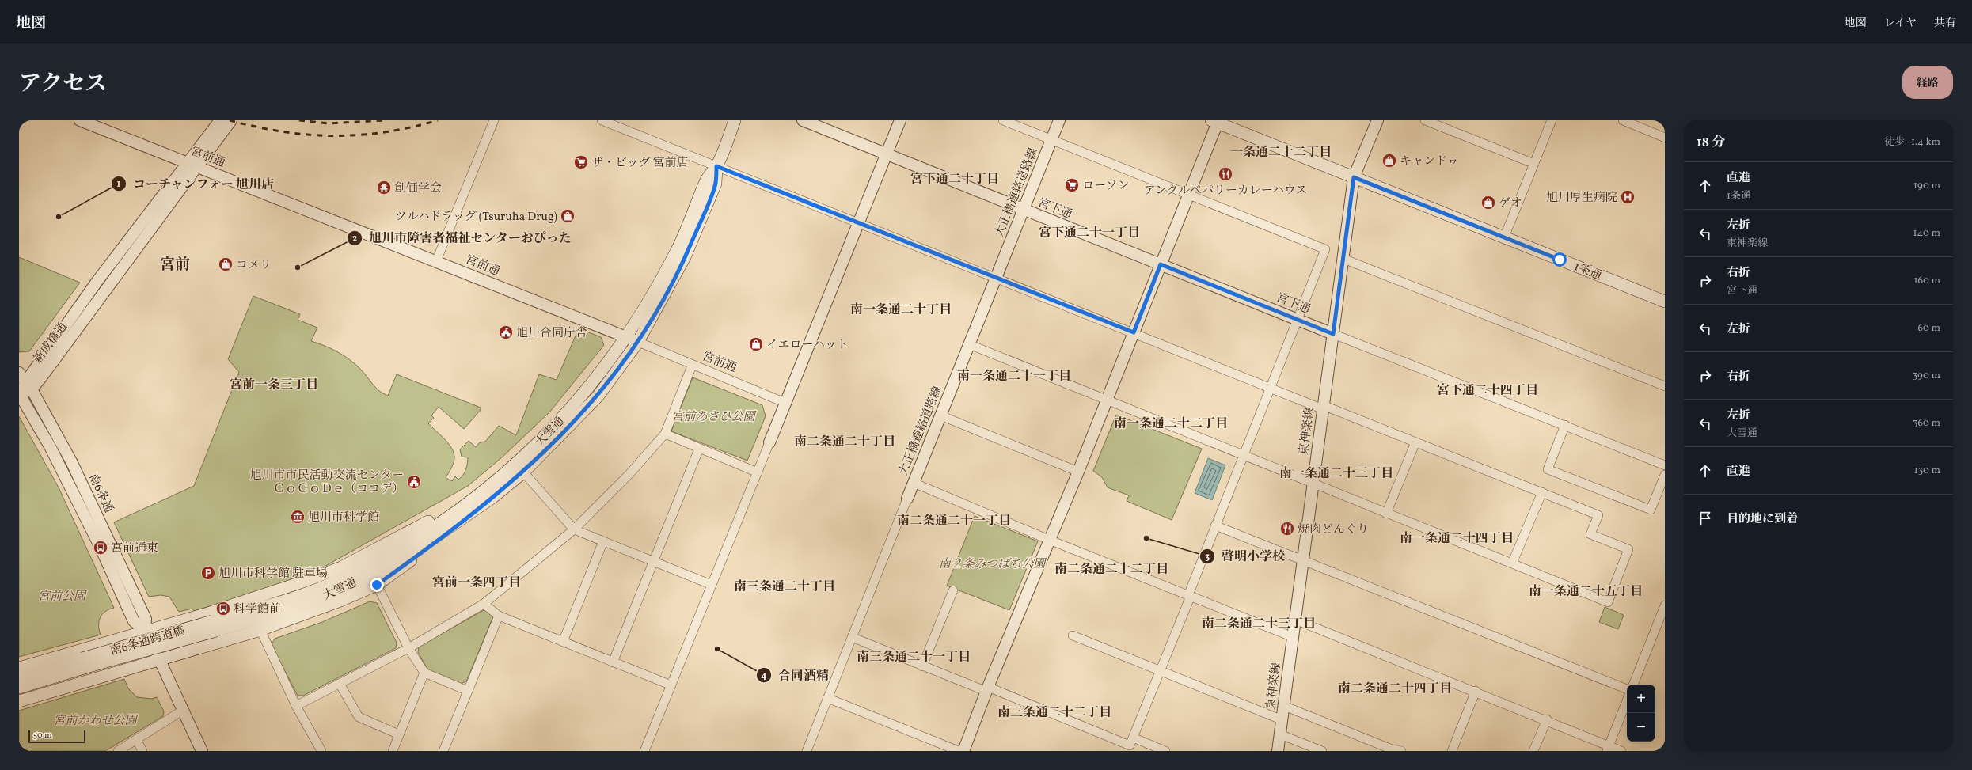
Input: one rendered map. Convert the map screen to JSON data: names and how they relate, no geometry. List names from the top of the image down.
{
  "streets": {
    "main road": ["1条通", "大雪通", "南6条通跨道橋"],
    "street": [
      "宮前通",
      "大正橋連絡道路線",
      "宮下通",
      "新成橋通",
      "東神楽線",
      "南6条通"
    ]
  },
  "crossings": [
    ["宮前通", "新成橋通"],
    ["宮前通", "大雪通"],
    ["大正橋連絡道路線", "宮下通"],
    ["宮下通", "東神楽線"],
    ["1条通", "東神楽線"],
    ["新成橋通", "南6条通"],
    ["大雪通", "南6条通跨道橋"]
  ],
  "districts": [
    "一条通二十二丁目",
    "宮下通二十丁目",
    "宮下通二十一丁目",
    "宮前",
    "南一条通二十丁目",
    "南一条通二十一丁目",
    "宮前一条三丁目",
    "宮下通二十四丁目",
    "南一条通二十二丁目",
    "南二条通二十丁目",
    "南一条通二十三丁目",
    "南二条通二十一丁目",
    "南一条通二十四丁目",
    "南二条通二十二丁目",
    "宮前一条四丁目",
    "南三条通二十丁目",
    "南一条通二十五丁目",
    "南二条通二十三丁目",
    "南三条通二十一丁目",
    "南二条通二十四丁目",
    "南三条通二十二丁目"
  ],
  "parks": [
    "宮前あさひ公園",
    "南２条みつばち公園",
    "宮前公園",
    "宮前かわせ公園"
  ],
  "places": {
    "shop": [
      "キャンドゥ",
      "ゲオ",
      "ツルハドラッグ (Tsuruha Drug)",
      "コメリ",
      "イエローハット"
    ],
    "supermarket": ["ザ・ビッグ 宮前店", "ローソン"],
    "restaurant": ["アンクルぺパリーカレーハウス", "焼肉どんぐり"],
    "temple": ["創価学会"],
    "hospital": ["旭川厚生病院"],
    "other": [
      "コーチャンフォー 旭川店",
      "旭川市障害者福祉センターおぴった",
      "啓明小学校",
      "合同酒精"
    ],
    "public building": ["旭川合同庁舎", "旭川市市民活動交流センター ＣｏＣｏＤｅ（ココデ）"],
    "museum": ["旭川市科学館"],
    "bus stop": ["宮前通東", "科学館前"],
    "parking": ["旭川市科学館 駐車場"]
  },
  "scale_bar": "50 m",
  "page": {
    "header": "地図",
    "nav": ["地図", "レイヤ", "共有"],
    "title": "アクセス",
    "buttons": "経路",
    "heading": ["18 分", "徒歩 · 1.4 km"],
    "list": [
      ["直進", "1条通", "190 m"],
      ["左折", "東神楽線", "140 m"],
      ["右折", "宮下通", "160 m"],
      ["左折", "60 m"],
      ["右折", "390 m"],
      ["左折", "大雪通", "360 m"],
      ["直進", "130 m"],
      "目的地に到着"
    ],
    "map_buttons": ["+", "−"],
    "scale": "50 m"
  }
}
